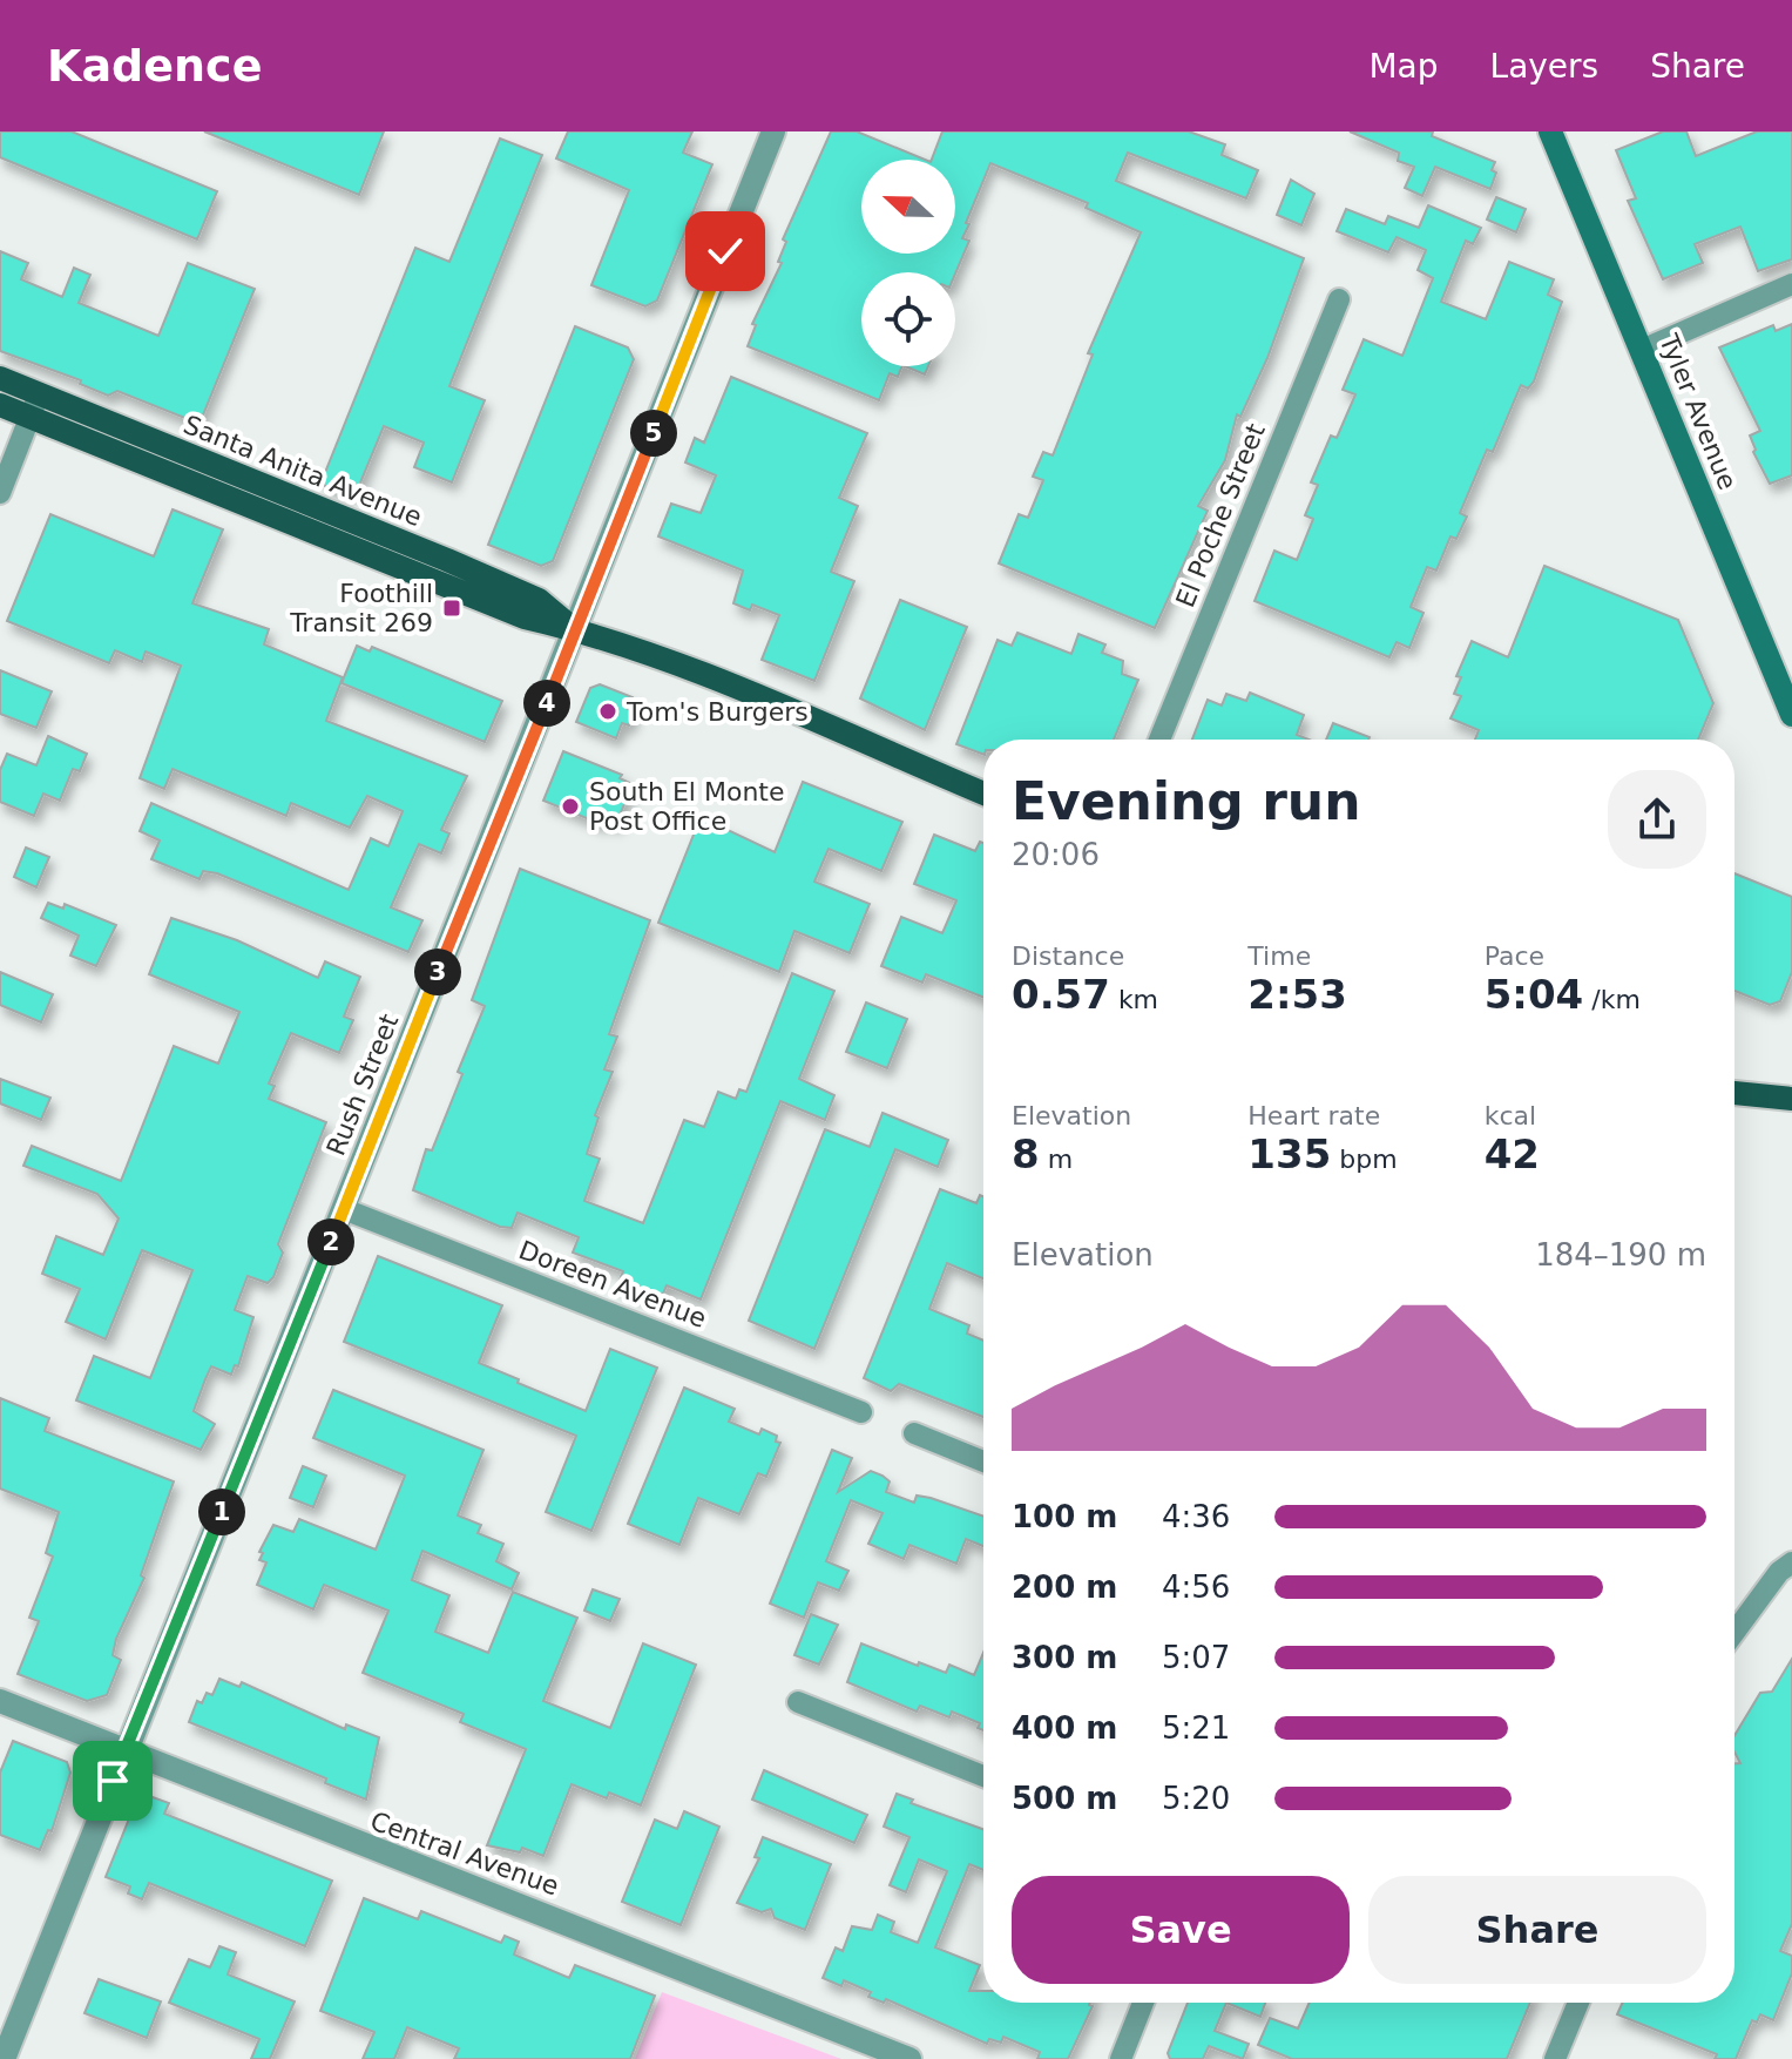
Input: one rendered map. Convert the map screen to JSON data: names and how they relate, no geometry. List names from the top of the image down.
{
  "streets": {
    "main road": ["Tyler Avenue", "Santa Anita Avenue"],
    "street": [
      "El Poche Street",
      "Rush Street",
      "Doreen Avenue",
      "Central Avenue"
    ]
  },
  "crossings": [
    ["Santa Anita Avenue", "Rush Street"],
    ["Rush Street", "Doreen Avenue"],
    ["Rush Street", "Central Avenue"]
  ],
  "places": {
    "transit": ["Foothill Transit 269"],
    "other": ["Tom's Burgers", "South El Monte Post Office"]
  },
  "north": "left",
  "page": {
    "header": "Kadence",
    "nav": ["Map", "Layers", "Share"],
    "pins": [
      "5",
      "4",
      "3",
      "2",
      "1"
    ],
    "heading": ["Evening run", "20:06"],
    "stats": [
      ["Distance", "0.57 km"],
      ["Time", "2:53"],
      ["Pace", "5:04 /km"],
      ["Elevation", "8 m"],
      ["Heart rate", "135 bpm"],
      ["kcal", "42"]
    ],
    "chart": ["Elevation", "184–190 m"],
    "list": [
      {
        "name": "100 m",
        "note": "4:36"
      },
      {
        "name": "200 m",
        "note": "4:56"
      },
      {
        "name": "300 m",
        "note": "5:07"
      },
      {
        "name": "400 m",
        "note": "5:21"
      },
      {
        "name": "500 m",
        "note": "5:20"
      }
    ],
    "buttons": ["Save", "Share"]
  }
}
